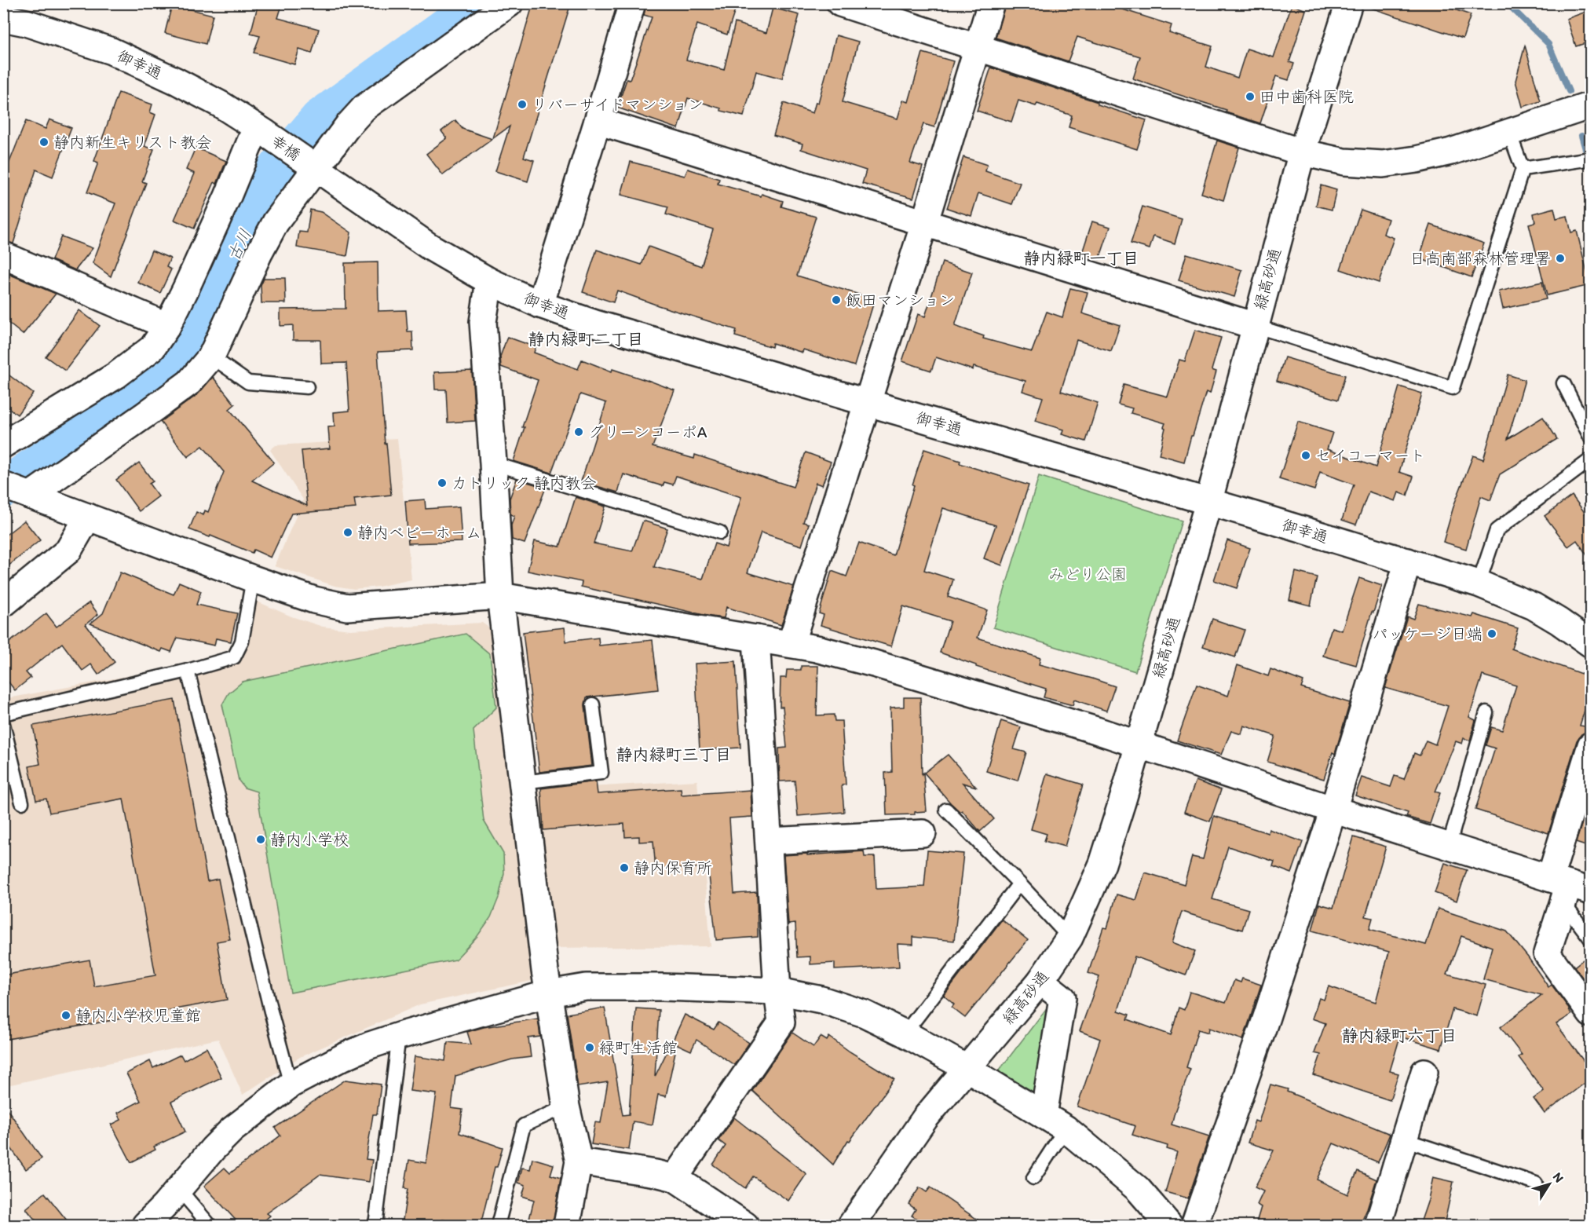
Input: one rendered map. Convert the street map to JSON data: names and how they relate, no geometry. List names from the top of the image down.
{
  "streets": {
    "street": ["御幸通", "幸橋", "緑高砂通"]
  },
  "crossings": [
    ["御幸通", "幸橋"],
    ["御幸通", "緑高砂通"]
  ],
  "districts": [
    "静内緑町一丁目",
    "静内緑町二丁目",
    "静内緑町三丁目",
    "静内緑町六丁目"
  ],
  "water": ["古川"],
  "parks": ["みどり公園"],
  "places": [
    "田中歯科医院",
    "リバーサイドマンション",
    "静内新生キリスト教会",
    "日高南部森林管理署",
    "飯田マンション",
    "グリーンコーポA",
    "セイコーマート",
    "カトリック 静内教会",
    "静内ベビーホーム",
    "パッケージ日端",
    "静内小学校",
    "静内保育所",
    "静内小学校児童館",
    "緑町生活館"
  ],
  "north": "top right"
}
